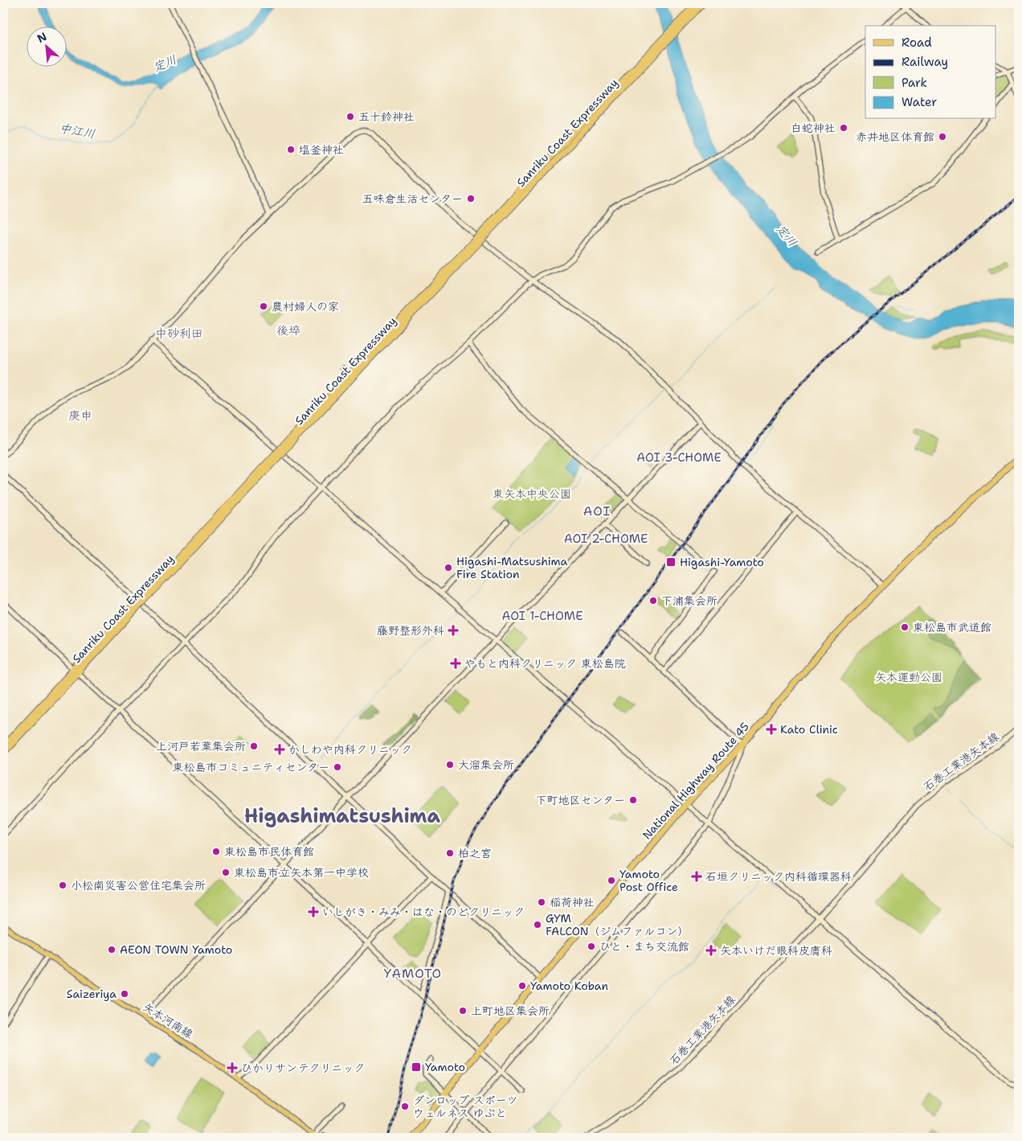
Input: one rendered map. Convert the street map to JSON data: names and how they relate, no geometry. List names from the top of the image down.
{
  "streets": {
    "highway": ["Sanriku Coast Expressway", "National Highway Route 45"],
    "main road": ["矢本河南線"],
    "street": ["石巻工業港矢本線"]
  },
  "districts": [
    "後埣",
    "中砂利田",
    "庚申",
    "AOI 3-CHOME",
    "AOI",
    "AOI 2-CHOME",
    "AOI 1-CHOME",
    "Higashimatsushima",
    "YAMOTO"
  ],
  "water": ["定川", "中江川"],
  "parks": ["東矢本中央公園", "矢本運動公園"],
  "places": {
    "other": [
      "五十鈴神社",
      "白蛇神社",
      "赤井地区体育館",
      "塩釜神社",
      "五味倉生活センター",
      "農村婦人の家",
      "Higashi-Matsushima Fire Station",
      "下浦集会所",
      "東松島市武道館",
      "上河戸若葉集会所",
      "大溜集会所",
      "東松島市コミュニティセンター",
      "下町地区センター",
      "東松島市民体育館",
      "柏之宮",
      "東松島市立矢本第一中学校",
      "Yamoto Post Office",
      "小松南災害公営住宅集会所",
      "稲荷神社",
      "GYM FALCON（ジムファルコン）",
      "ひと・まち交流館",
      "AEON TOWN Yamoto",
      "Yamoto Koban",
      "Saizeriya",
      "上町地区集会所",
      "ダンロップ スポーツ ウェルネス ゆぷと"
    ],
    "transit": ["Higashi-Yamoto", "Yamoto"],
    "health": [
      "藤野整形外科",
      "やもと内科クリニック 東松島院",
      "Kato Clinic",
      "かしわや内科クリニック",
      "石垣クリニック内科循環器科",
      "いしがき・みみ・はな・のどクリニック",
      "矢本いけだ眼科皮膚科",
      "ひかりサンテクリニック"
    ]
  },
  "legend": [
    "Road",
    "Railway",
    "Park",
    "Water"
  ],
  "north": "top left"
}
